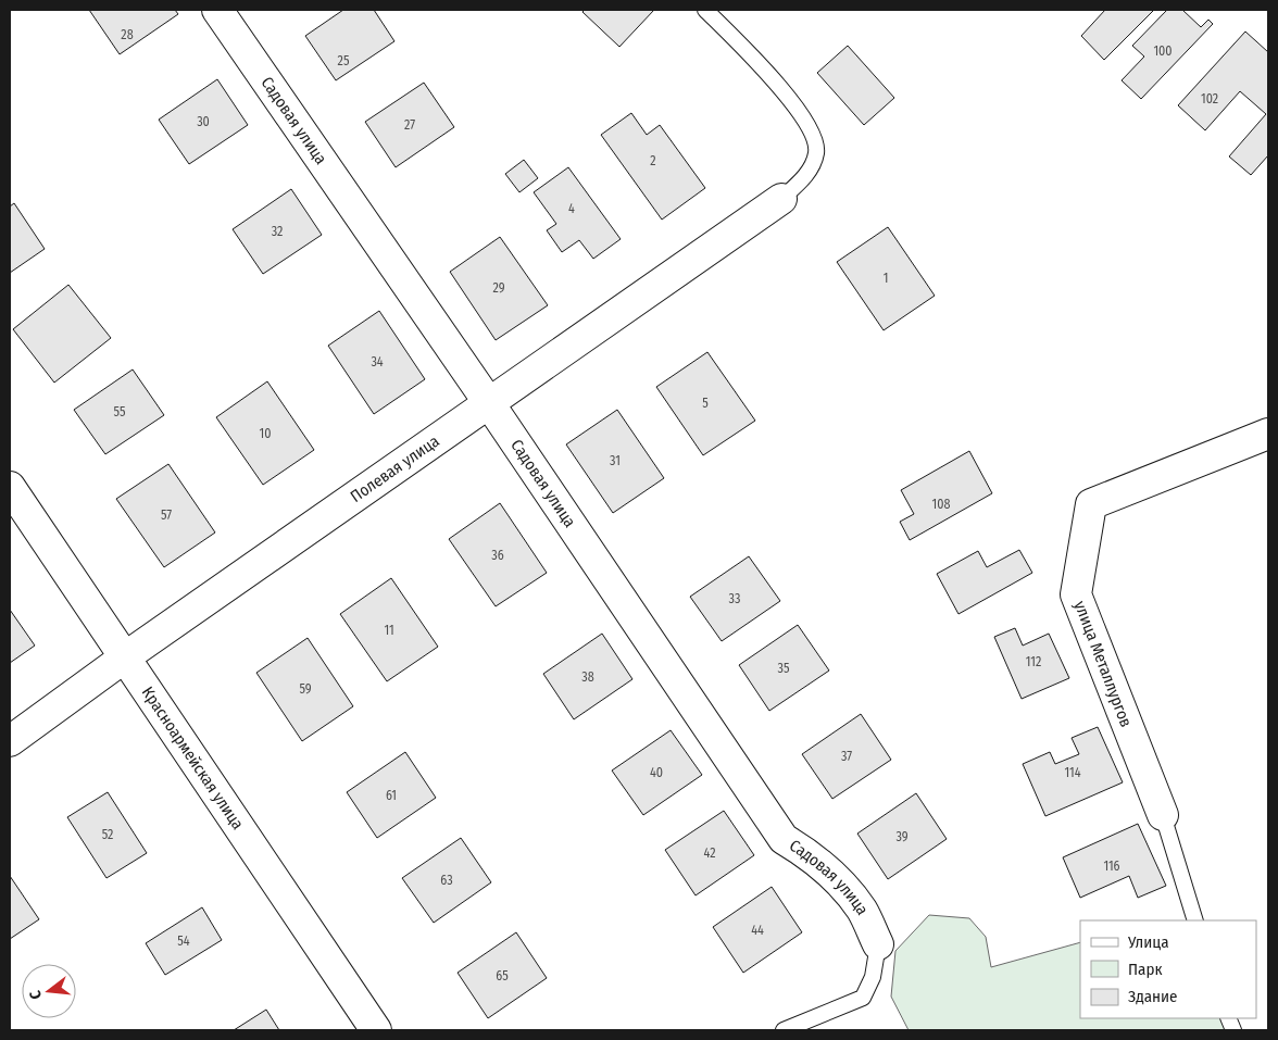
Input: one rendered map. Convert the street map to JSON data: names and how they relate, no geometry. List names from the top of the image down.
{
  "streets": {
    "street": [
      "Садовая улица",
      "Полевая улица",
      "улица Металлургов",
      "Красноармейская улица"
    ]
  },
  "crossings": [
    ["Садовая улица", "Полевая улица"],
    ["Полевая улица", "Красноармейская улица"]
  ],
  "house_numbers": [
    "28",
    "100",
    "25",
    "102",
    "30",
    "27",
    "2",
    "4",
    "32",
    "1",
    "29",
    "34",
    "5",
    "55",
    "10",
    "31",
    "108",
    "57",
    "36",
    "33",
    "11",
    "112",
    "35",
    "38",
    "59",
    "37",
    "40",
    "114",
    "61",
    "52",
    "39",
    "42",
    "116",
    "63",
    "44",
    "54",
    "65"
  ],
  "legend": ["Улица", "Парк", "Здание"],
  "north": "left"
}
